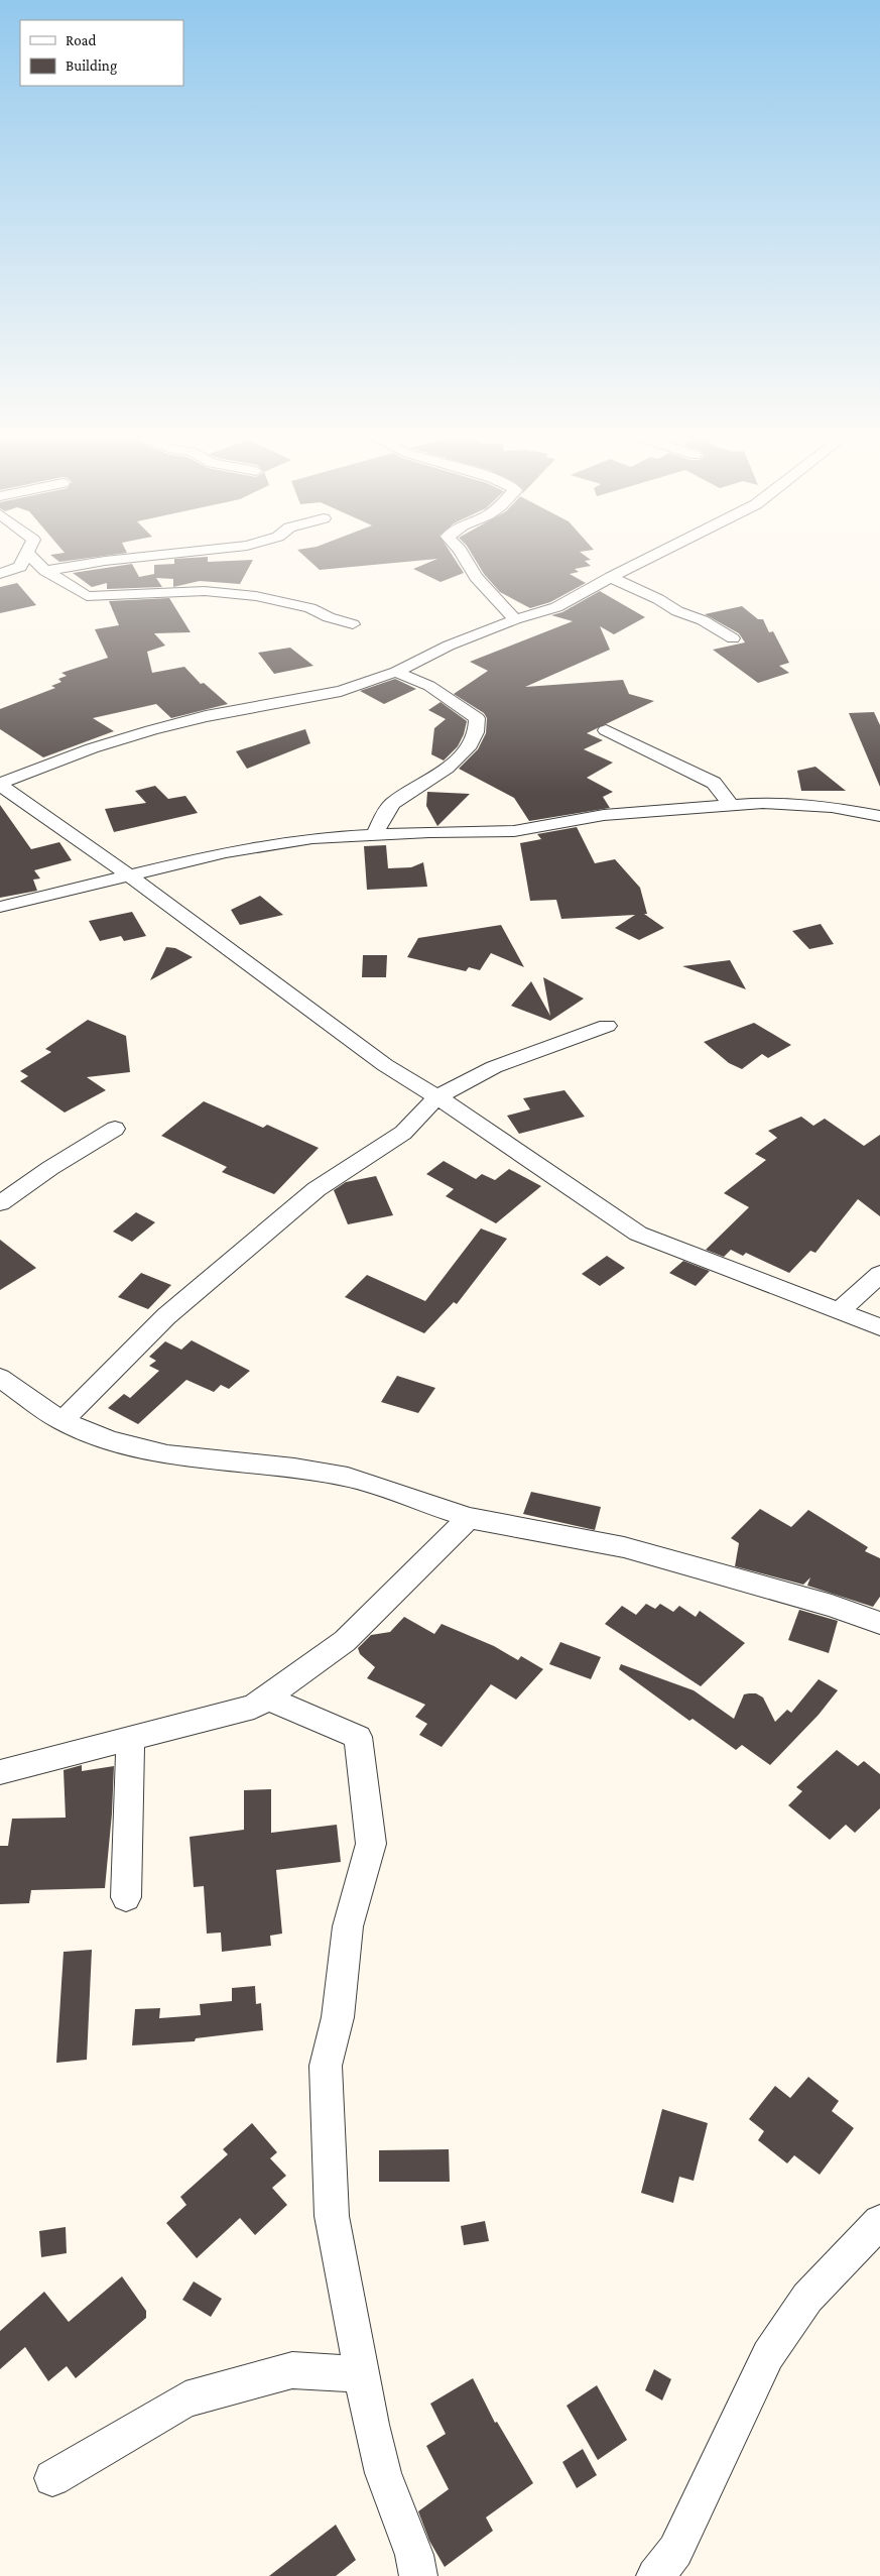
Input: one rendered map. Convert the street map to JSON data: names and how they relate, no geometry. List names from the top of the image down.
{
  "legend": ["Road", "Building"]
}
